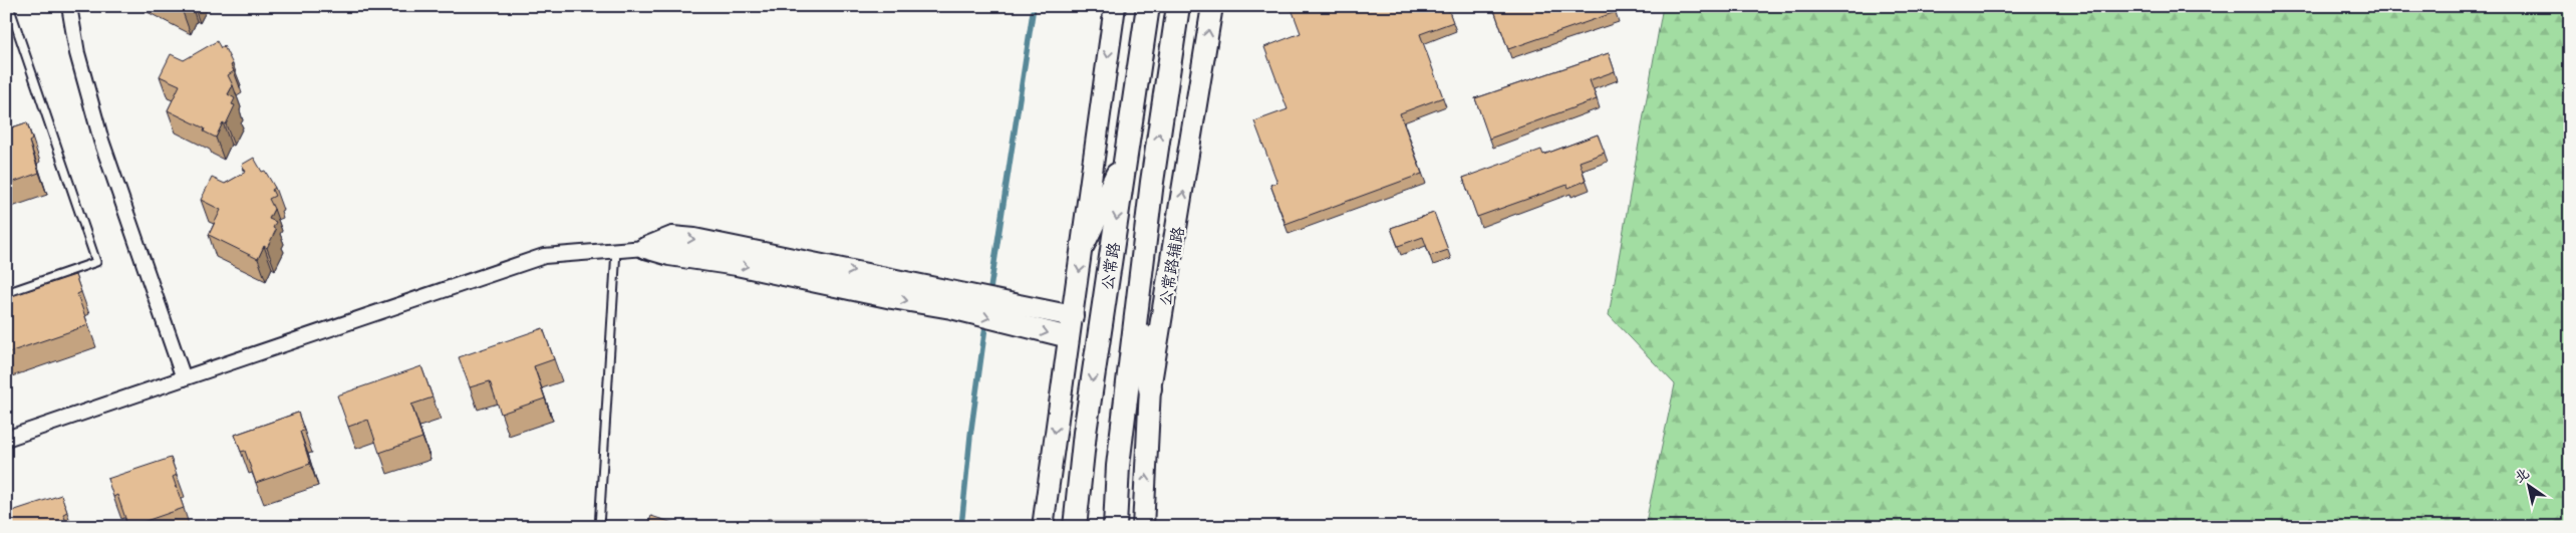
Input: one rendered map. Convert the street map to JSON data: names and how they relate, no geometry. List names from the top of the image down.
{
  "streets": {
    "main road": ["公常路", "公常路辅路"]
  },
  "north": "top left"
}
